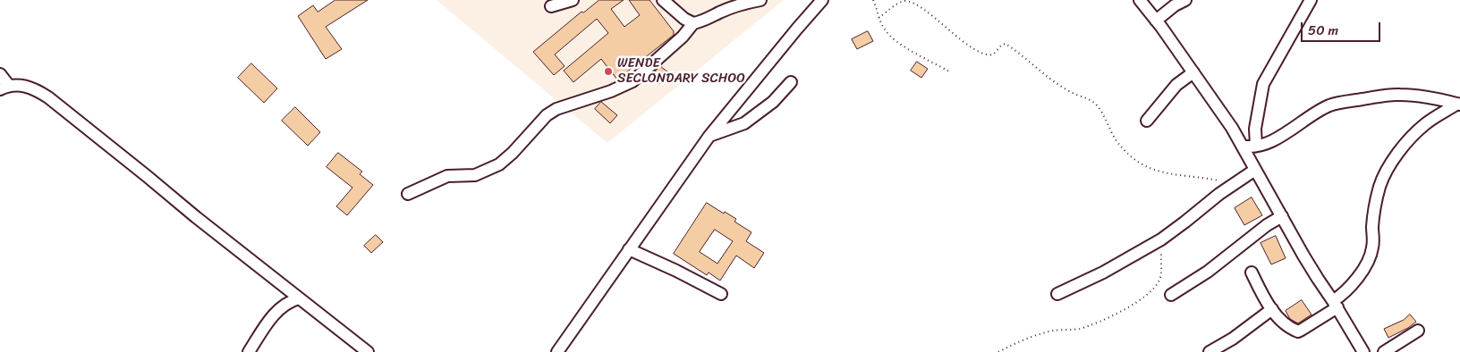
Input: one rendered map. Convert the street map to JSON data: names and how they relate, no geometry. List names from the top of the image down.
{
  "places": ["WENDE SECLONDARY SCHOO"],
  "scale_bar": "50 m"
}
